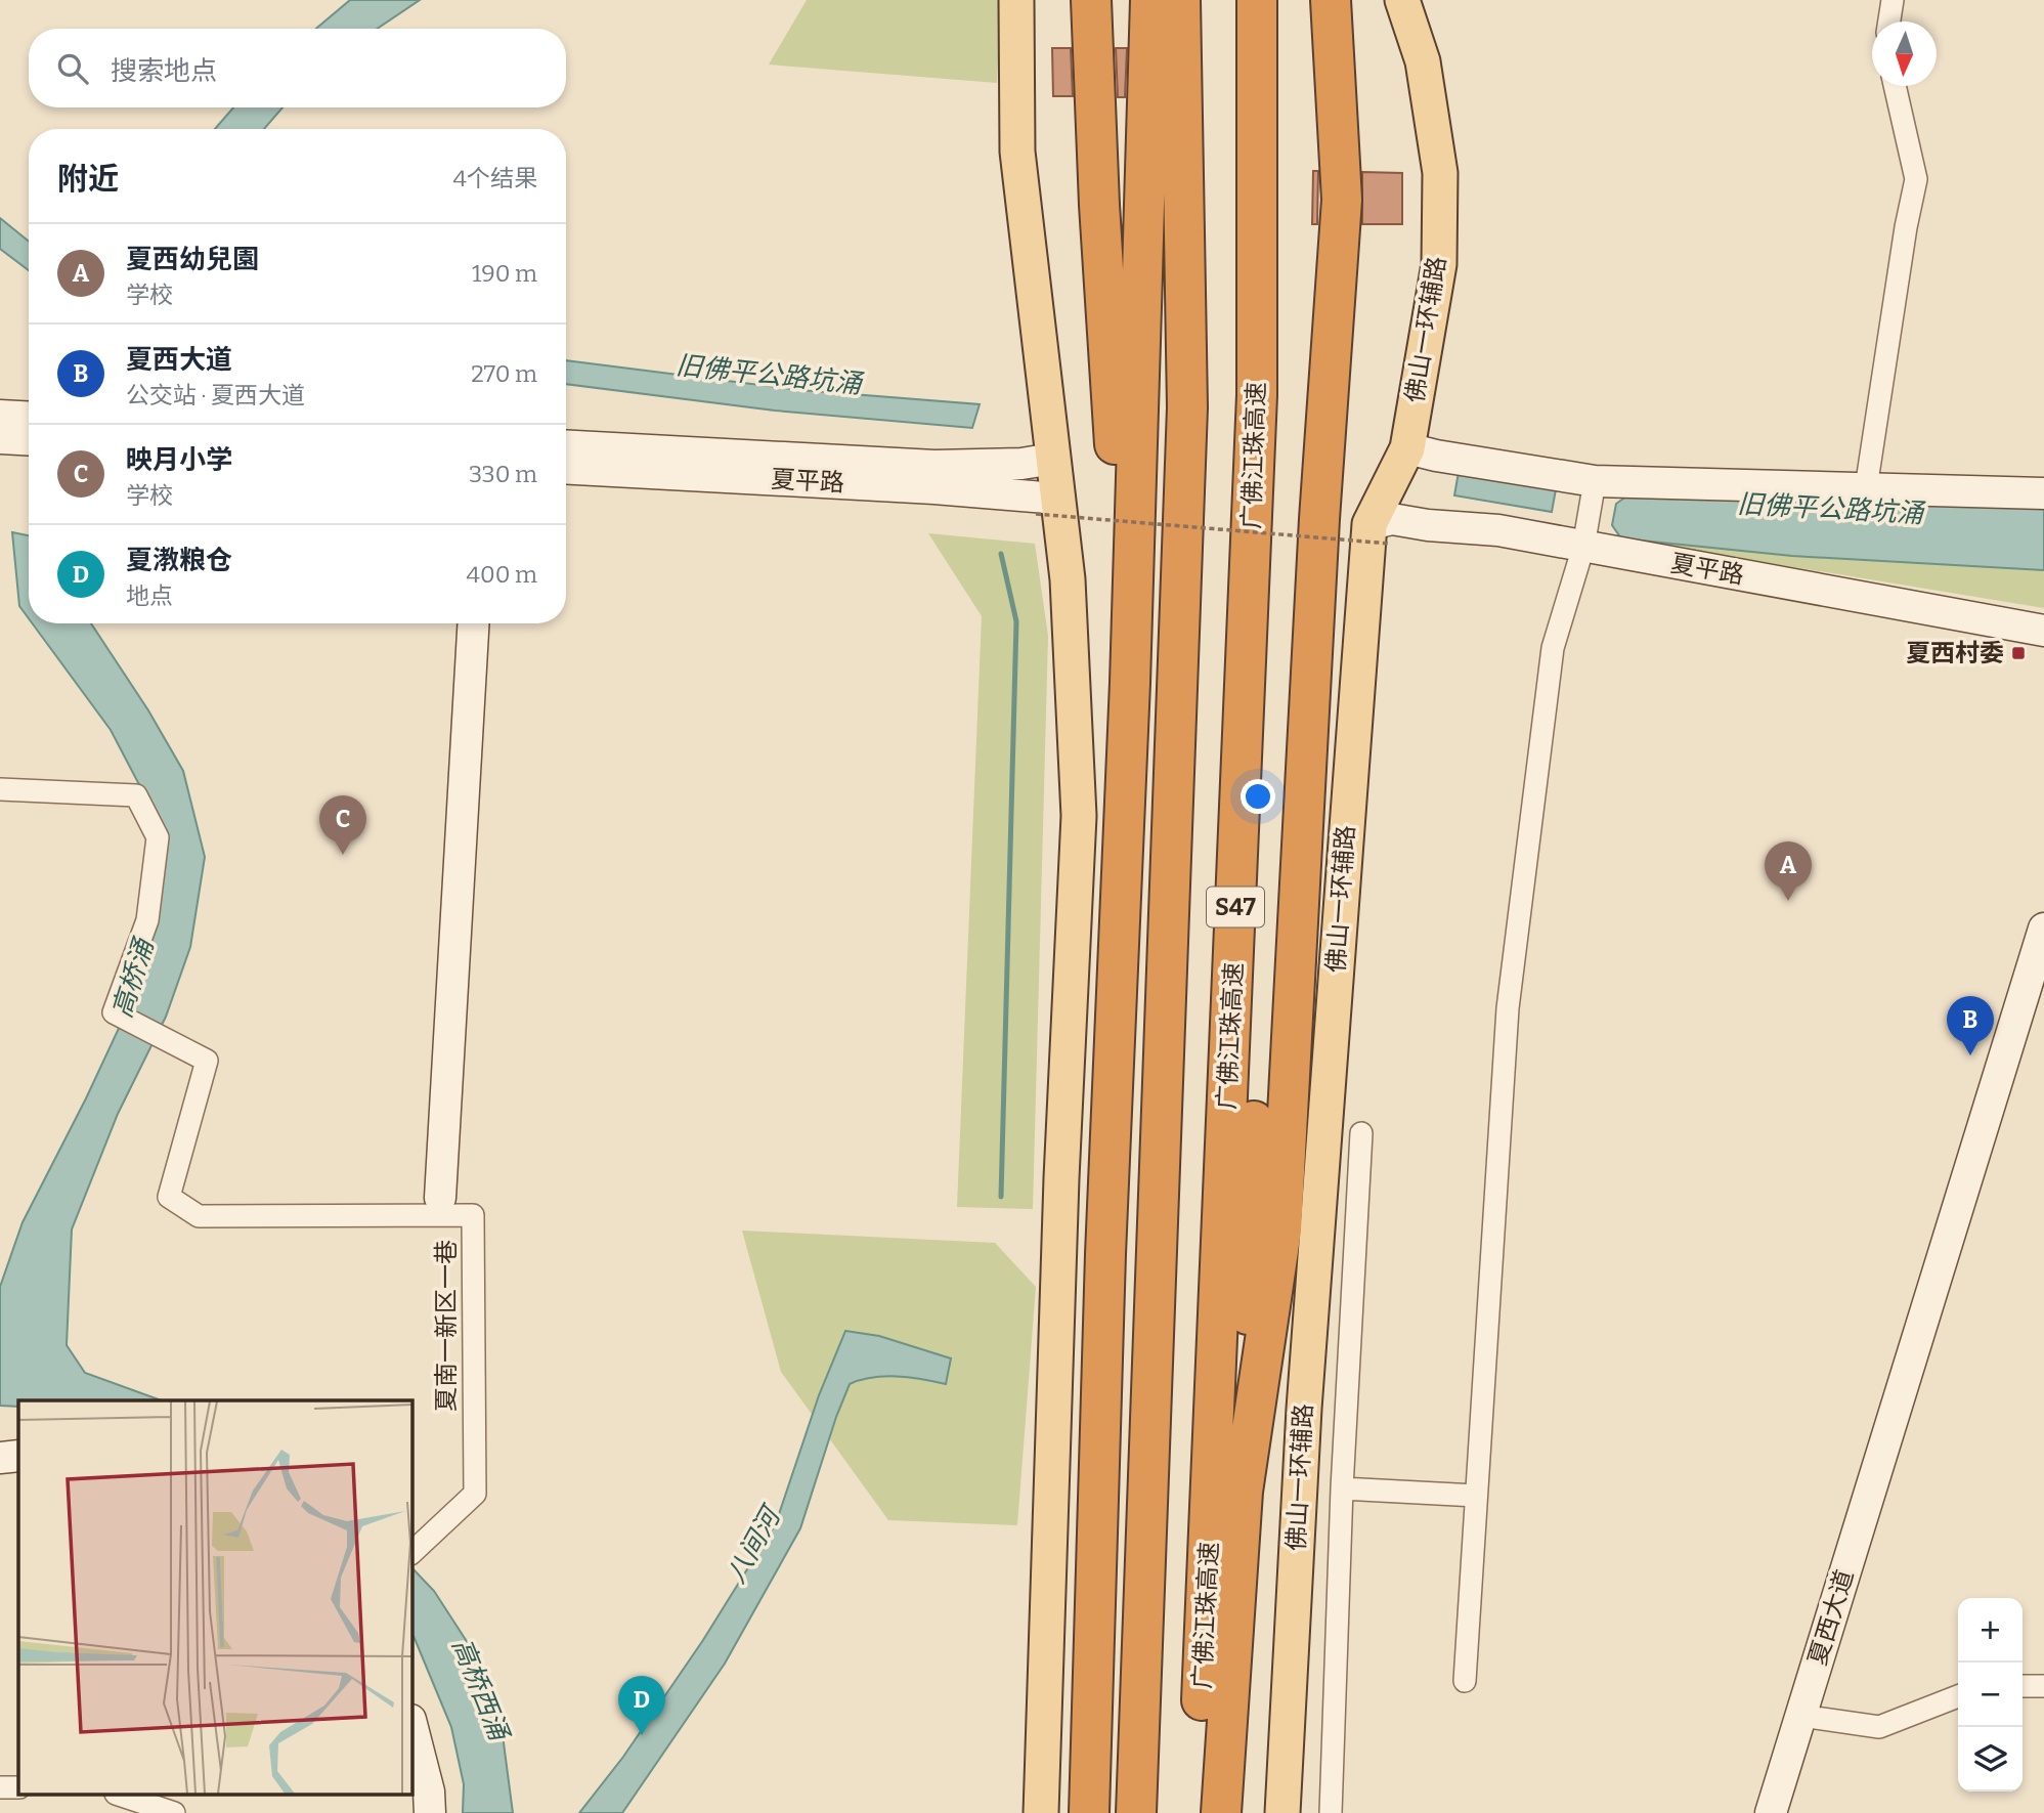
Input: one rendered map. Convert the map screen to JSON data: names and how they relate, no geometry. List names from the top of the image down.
{
  "streets": {
    "highway": ["广佛江珠高速", "S47"],
    "main road": ["佛山一环辅路", "夏平路", "夏西大道"],
    "street": ["夏南一新区一巷"]
  },
  "crossings": [
    ["佛山一环辅路", "夏平路"]
  ],
  "water": [
    "旧佛平公路坑涌",
    "高桥涌",
    "八间河",
    "高桥西涌"
  ],
  "places": {
    "transit": ["夏西村委"]
  },
  "north": "bottom",
  "page": {
    "search": "搜索地点",
    "heading": ["附近", "4个结果"],
    "list": [
      {
        "mark": "A",
        "name": "夏西幼兒園",
        "note": "学校",
        "value": "190 m"
      },
      {
        "mark": "B",
        "name": "夏西大道",
        "note": "公交站 · 夏西大道",
        "value": "270 m"
      },
      {
        "mark": "C",
        "name": "映月小学",
        "note": "学校",
        "value": "330 m"
      },
      {
        "mark": "D",
        "name": "夏漖粮仓",
        "note": "地点",
        "value": "400 m"
      }
    ],
    "pins": [
      "C",
      "A",
      "B",
      "D"
    ],
    "map_buttons": ["+", "−"]
  }
}
